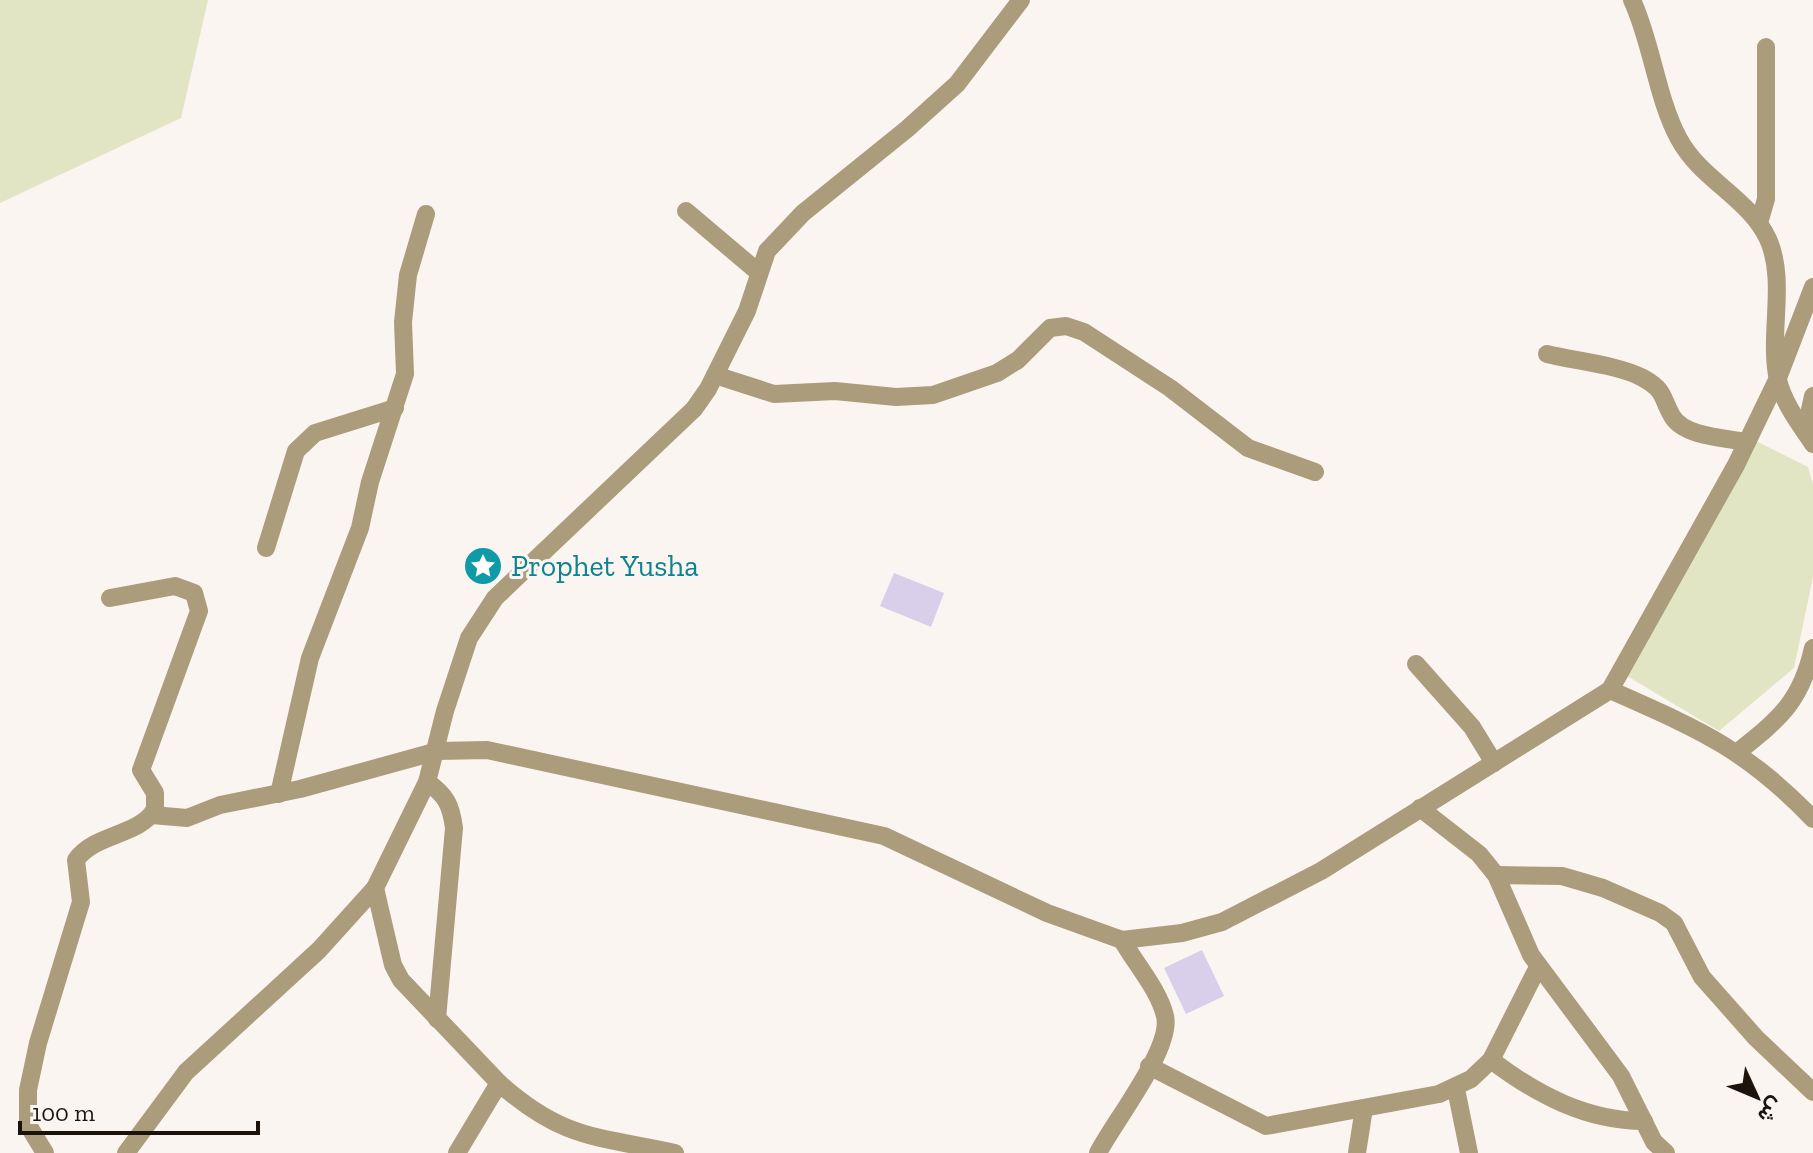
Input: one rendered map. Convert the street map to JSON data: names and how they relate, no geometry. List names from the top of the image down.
{
  "places": {
    "place": ["Prophet Yusha"]
  },
  "scale_bar": "100 m",
  "north": "bottom right"
}
